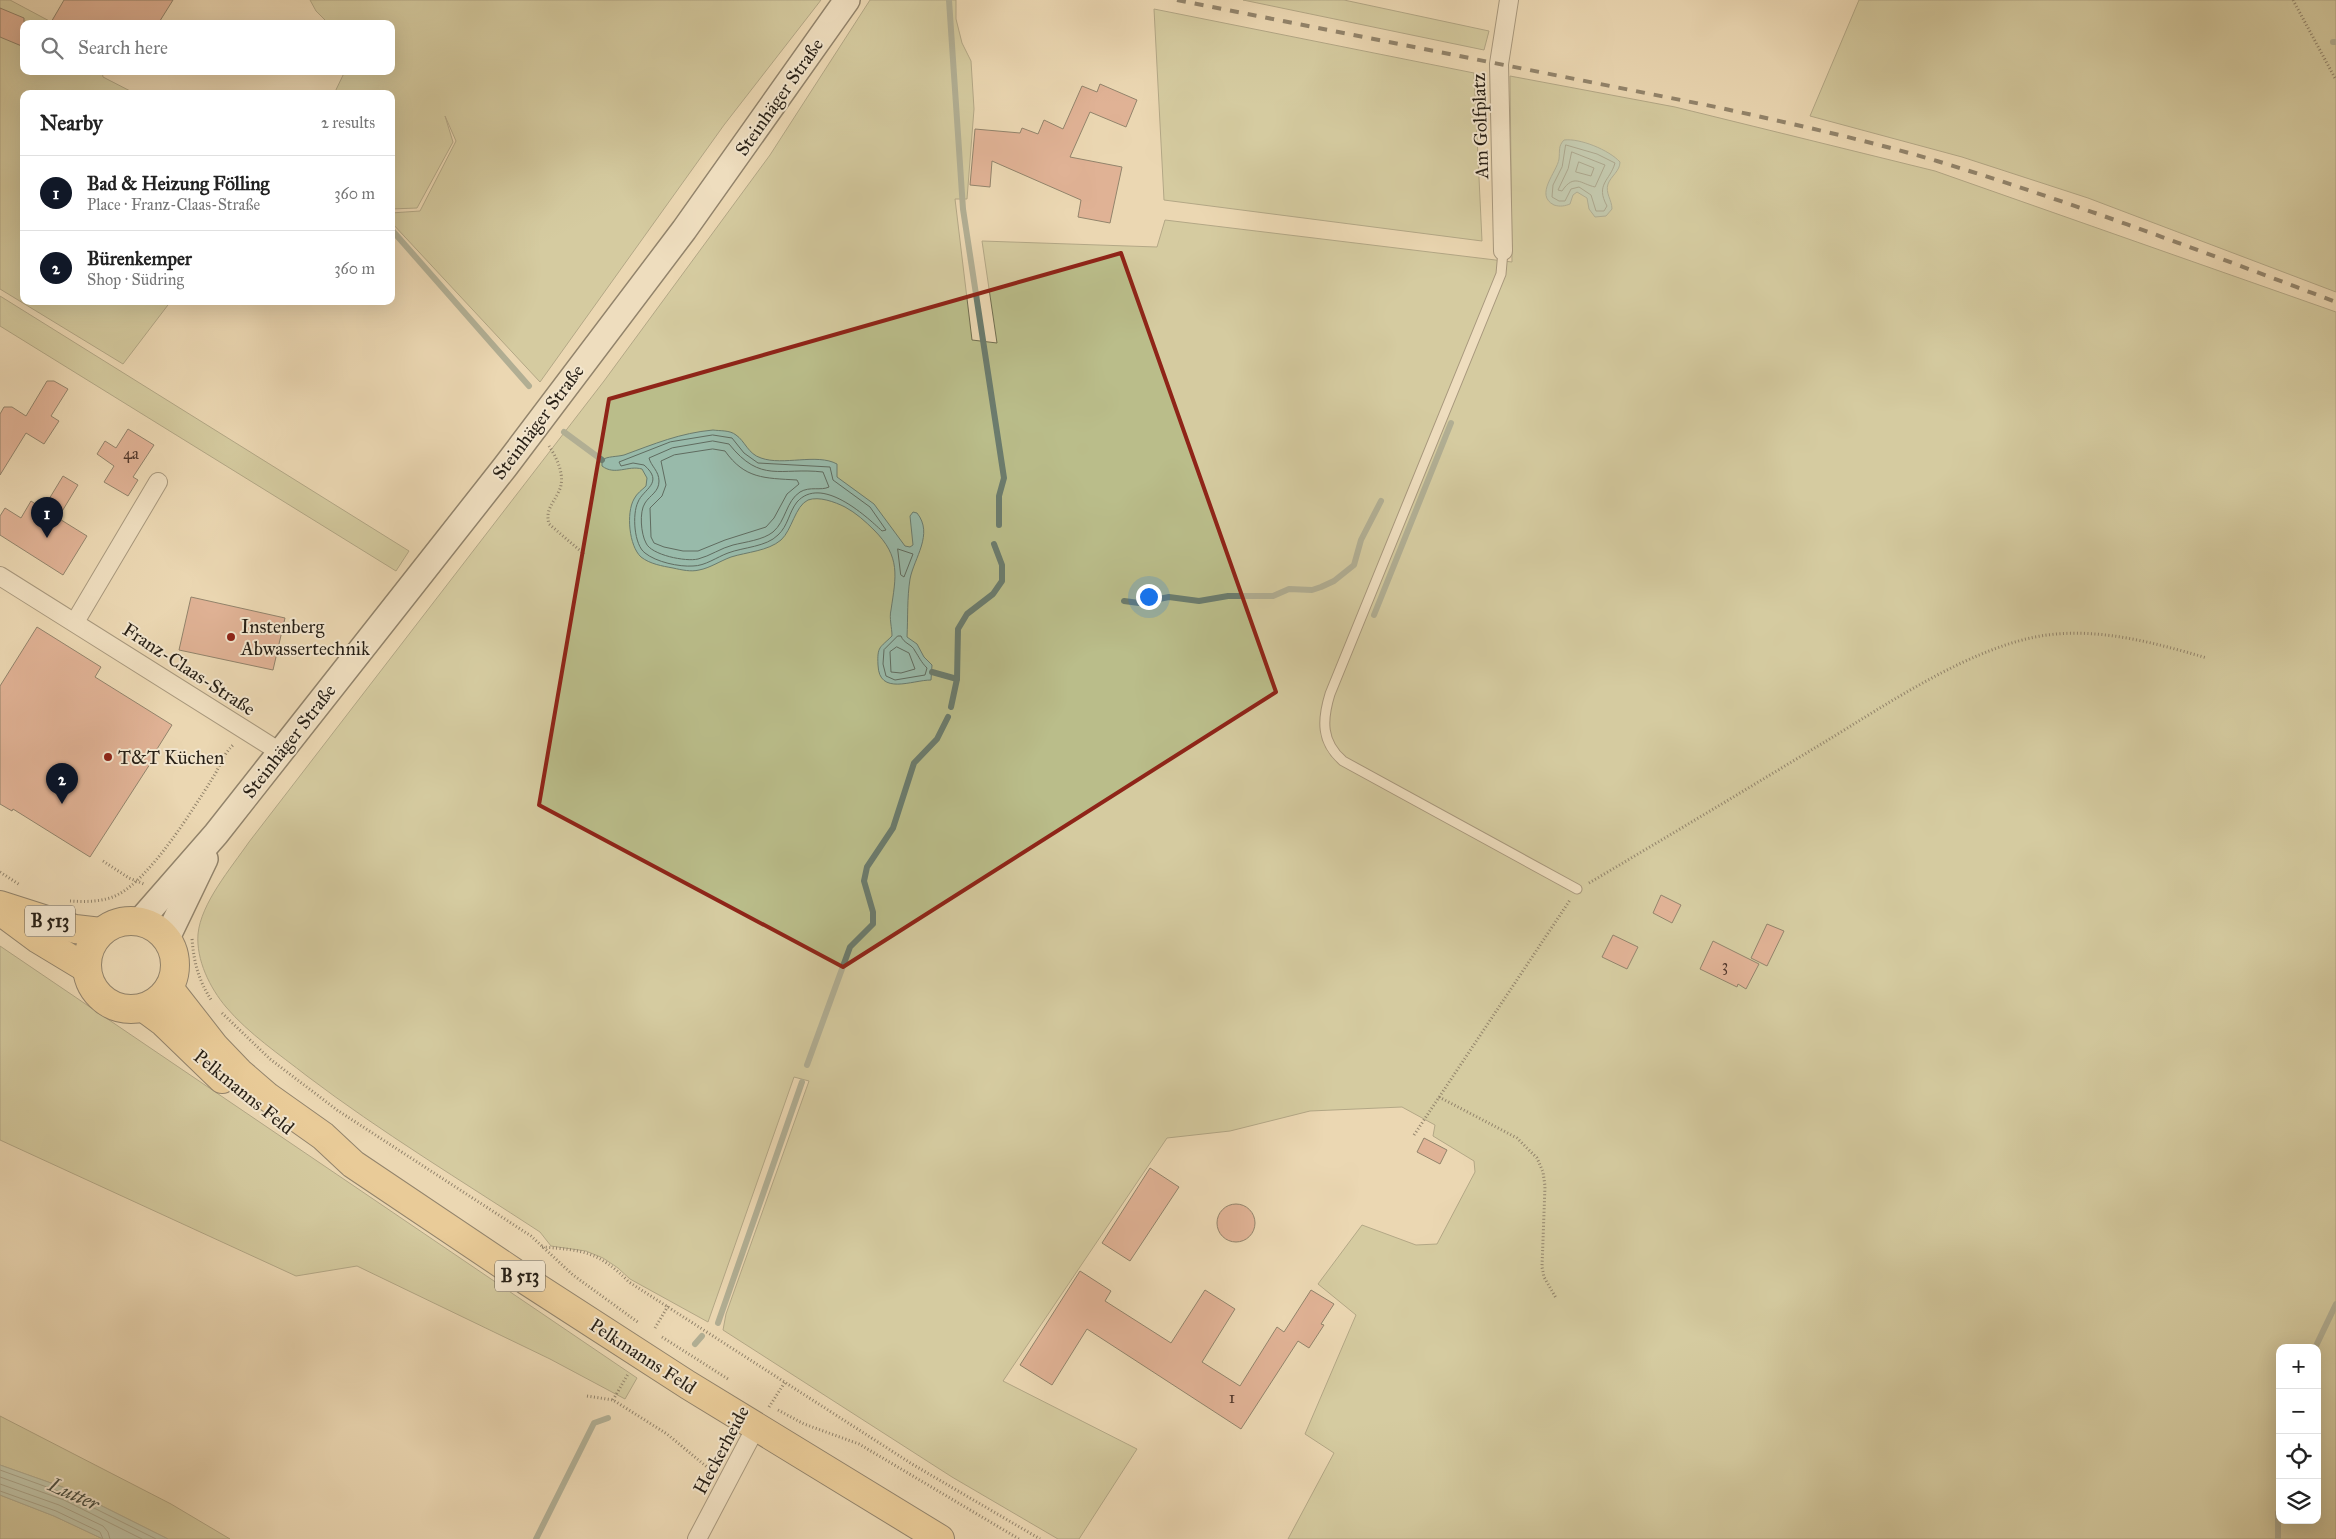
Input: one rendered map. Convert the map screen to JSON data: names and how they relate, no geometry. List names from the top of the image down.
{
  "streets": {
    "main road": ["Steinhäger Straße", "B 513", "Pelkmanns Feld"],
    "street": ["Am Golfplatz", "Franz-Claas-Straße", "Heckerheide"]
  },
  "crossings": [
    ["Steinhäger Straße", "Franz-Claas-Straße"],
    ["Steinhäger Straße", "B 513"],
    ["Steinhäger Straße", "Pelkmanns Feld"],
    ["B 513", "Pelkmanns Feld"],
    ["Pelkmanns Feld", "Heckerheide"]
  ],
  "water": ["Lutter"],
  "places": ["Instenberg Abwassertechnik", "T&T Küchen"],
  "house_numbers": ["4a", "3", "1"],
  "page": {
    "search": "Search here",
    "heading": ["Nearby", "2 results"],
    "list": [
      {
        "mark": "1",
        "name": "Bad & Heizung Fölling",
        "note": "Place · Franz-Claas-Straße",
        "value": "360 m"
      },
      {
        "mark": "2",
        "name": "Bürenkemper",
        "note": "Shop · Südring",
        "value": "360 m"
      }
    ],
    "pins": ["1", "2"],
    "map_buttons": ["+", "−"]
  }
}
